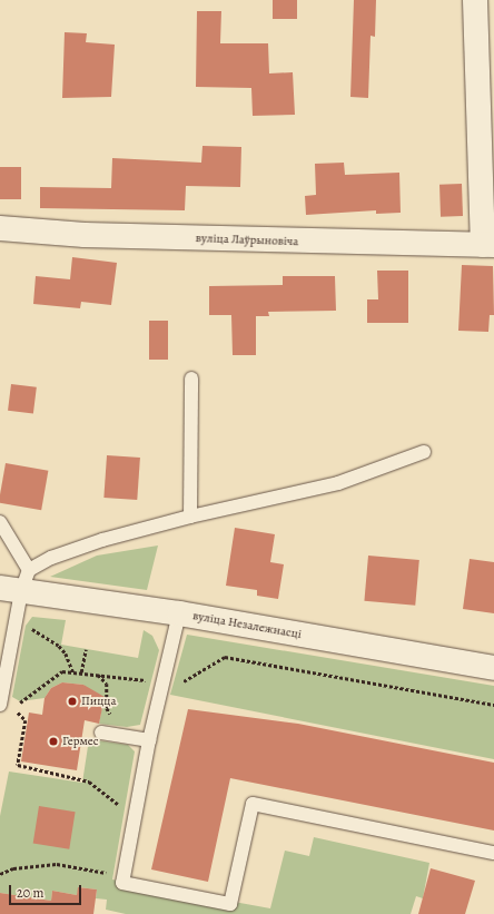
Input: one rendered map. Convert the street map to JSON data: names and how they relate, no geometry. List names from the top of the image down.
{
  "streets": {
    "main road": ["вуліца Лаўрыновіча", "вуліца Незалежнасці"]
  },
  "places": ["Пицца", "Гермес"],
  "scale_bar": "20 m"
}
